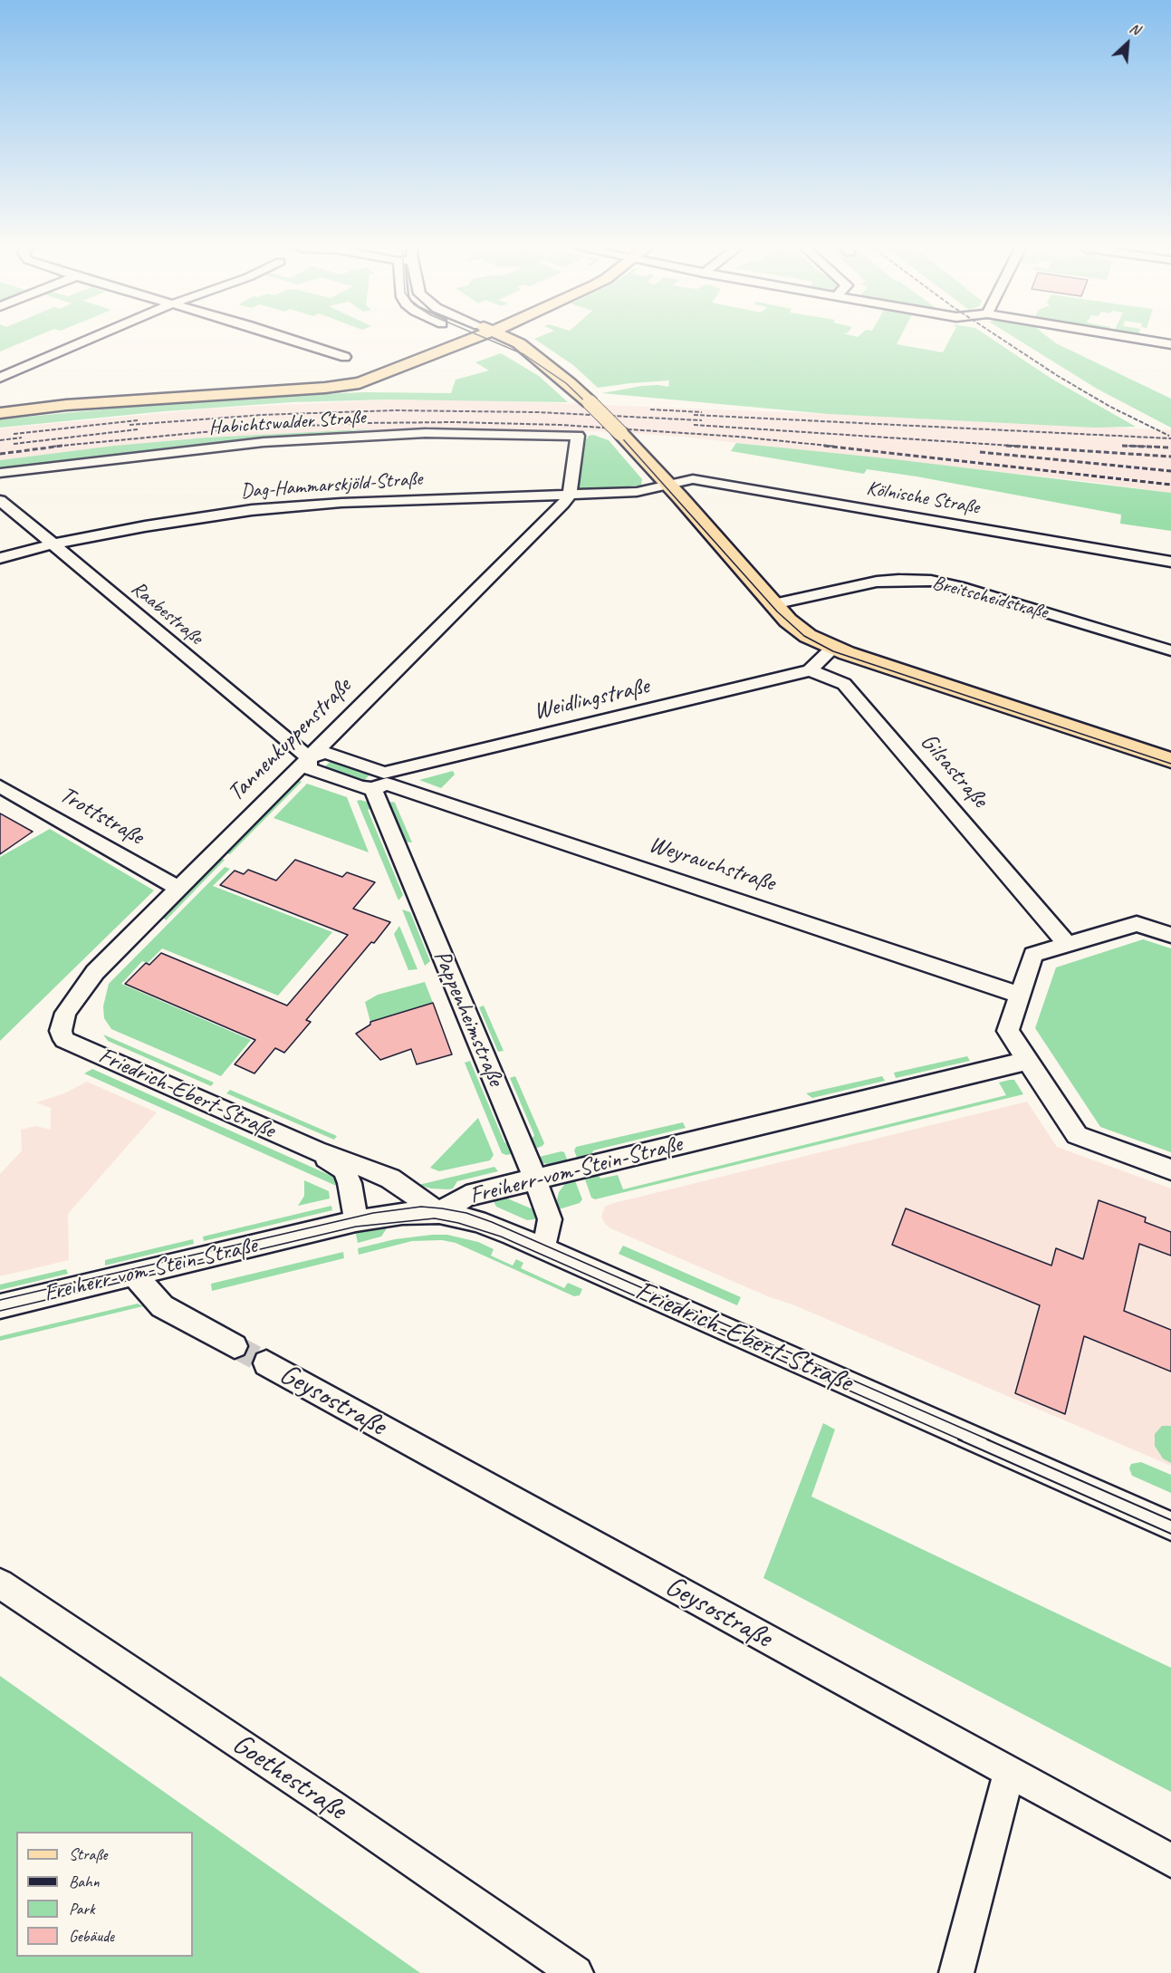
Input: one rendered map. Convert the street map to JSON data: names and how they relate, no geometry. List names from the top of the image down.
{
  "streets": {
    "street": [
      "Habichtswalder Straße",
      "Dag-Hammarskjöld-Straße",
      "Kölnische Straße",
      "Breitscheidstraße",
      "Raabestraße",
      "Weidlingstraße",
      "Tannenkuppenstraße",
      "Gilsastraße",
      "Trottstraße",
      "Weyrauchstraße",
      "Pappenheimstraße",
      "Friedrich-Ebert-Straße",
      "Freiherr-vom-Stein-Straße",
      "Geysostraße",
      "Goethestraße"
    ]
  },
  "crossings": [
    ["Habichtswalder Straße", "Dag-Hammarskjöld-Straße"],
    ["Habichtswalder Straße", "Tannenkuppenstraße"],
    ["Dag-Hammarskjöld-Straße", "Kölnische Straße"],
    ["Dag-Hammarskjöld-Straße", "Raabestraße"],
    ["Dag-Hammarskjöld-Straße", "Tannenkuppenstraße"],
    ["Raabestraße", "Tannenkuppenstraße"],
    ["Raabestraße", "Weyrauchstraße"],
    ["Weidlingstraße", "Gilsastraße"],
    ["Weidlingstraße", "Weyrauchstraße"],
    ["Weidlingstraße", "Pappenheimstraße"],
    ["Tannenkuppenstraße", "Trottstraße"],
    ["Tannenkuppenstraße", "Weyrauchstraße"],
    ["Tannenkuppenstraße", "Friedrich-Ebert-Straße"],
    ["Weyrauchstraße", "Pappenheimstraße"],
    ["Pappenheimstraße", "Friedrich-Ebert-Straße"],
    ["Pappenheimstraße", "Freiherr-vom-Stein-Straße"],
    ["Friedrich-Ebert-Straße", "Freiherr-vom-Stein-Straße"]
  ],
  "legend": [
    "Straße",
    "Bahn",
    "Park",
    "Gebäude"
  ],
  "north": "top right"
}
